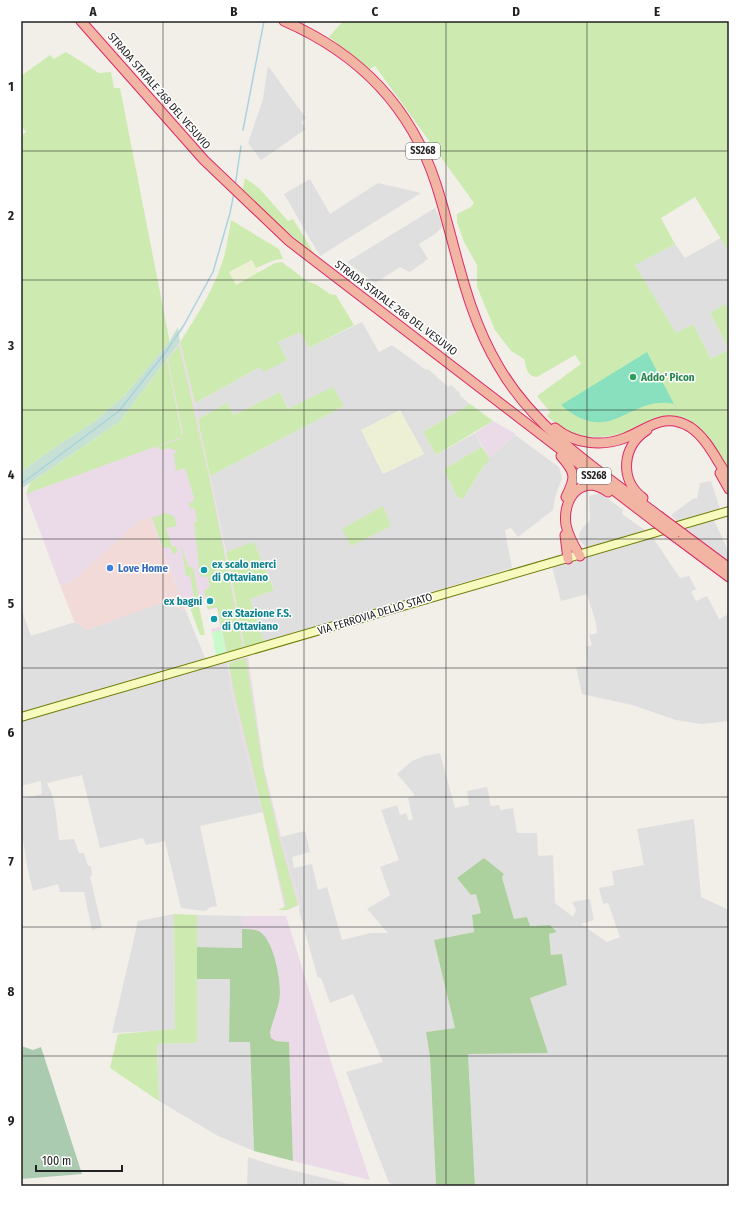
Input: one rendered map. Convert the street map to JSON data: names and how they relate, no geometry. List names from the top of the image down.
{
  "streets": {
    "highway": ["STRADA STATALE 268 DEL VESUVIO", "SS268"],
    "main road": ["VIA FERROVIA DELLO STATO"]
  },
  "crossings": [
    ["STRADA STATALE 268 DEL VESUVIO", "SS268"]
  ],
  "places": [
    "Addo' Picon",
    "Love Home",
    "ex scalo merci di Ottaviano",
    "ex bagni",
    "ex Stazione F.S. di Ottaviano"
  ],
  "scale_bar": "100 m",
  "grid": {
    "columns": [
      "A",
      "B",
      "C",
      "D",
      "E"
    ],
    "rows": [
      "1",
      "2",
      "3",
      "4",
      "5",
      "6",
      "7",
      "8",
      "9"
    ]
  }
}
